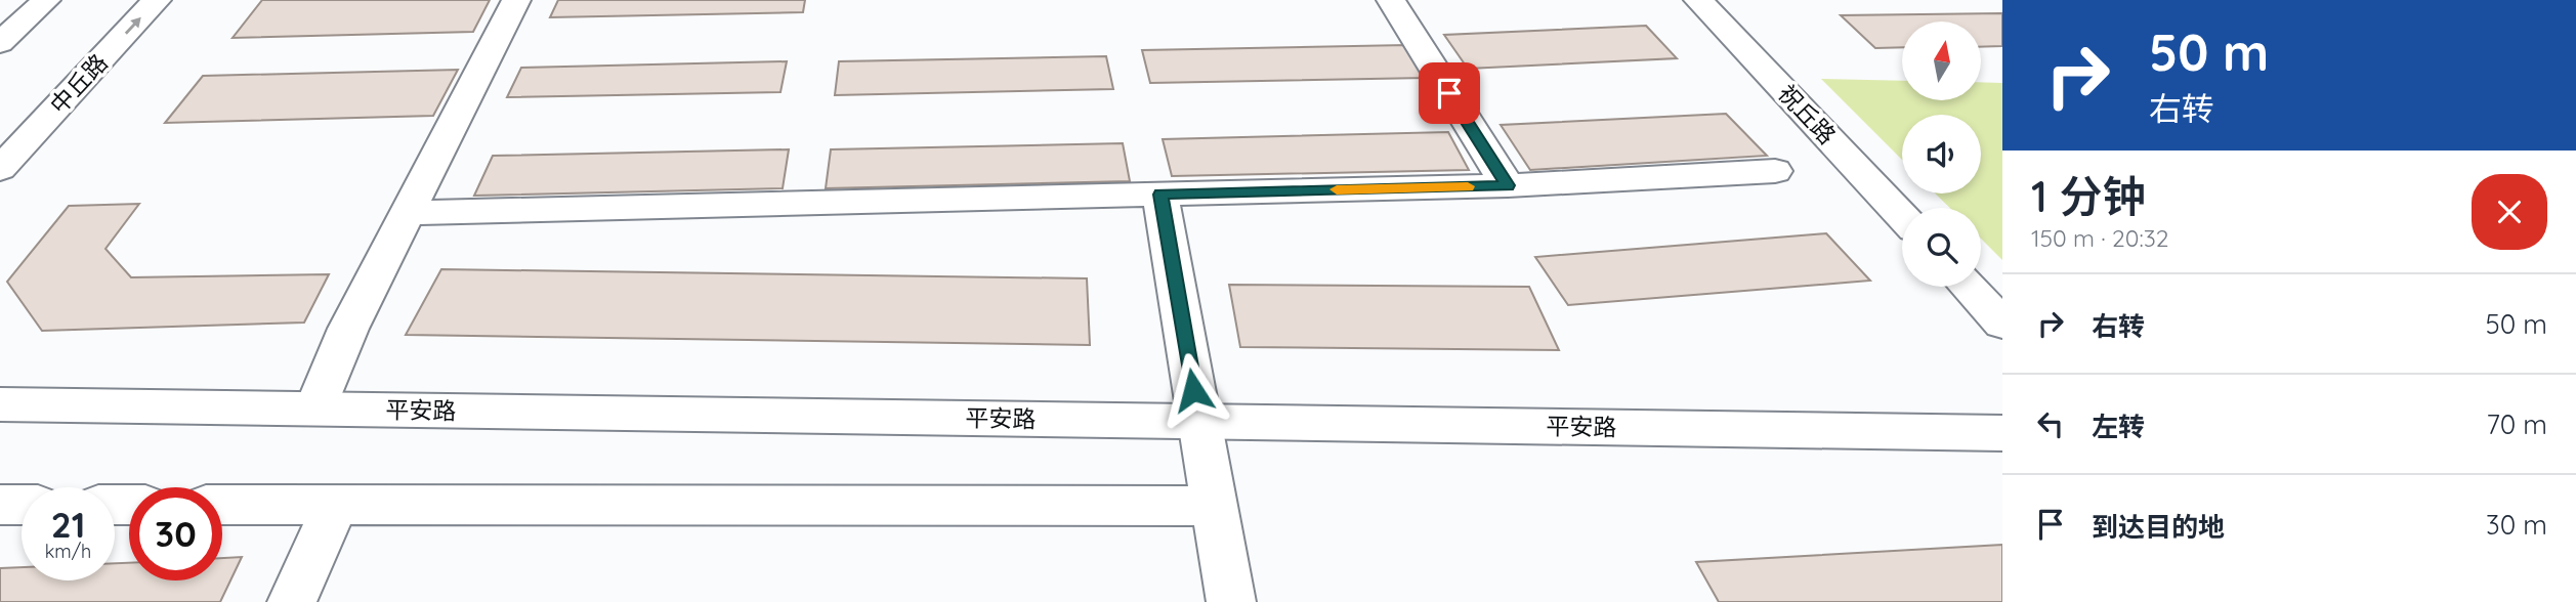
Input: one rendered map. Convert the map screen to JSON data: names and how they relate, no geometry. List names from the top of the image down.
{
  "streets": {
    "street": ["中丘路", "祝丘路", "平安路"]
  },
  "north": "top",
  "page": {
    "turn": ["50 m", "右转"],
    "heading": ["1 分钟", "150 m · 20:32"],
    "list": [
      {
        "name": "右转",
        "value": "50 m"
      },
      {
        "name": "左转",
        "value": "70 m"
      },
      {
        "name": "到达目的地",
        "value": "30 m"
      }
    ],
    "speed": "21 km/h",
    "limit": "30"
  }
}
